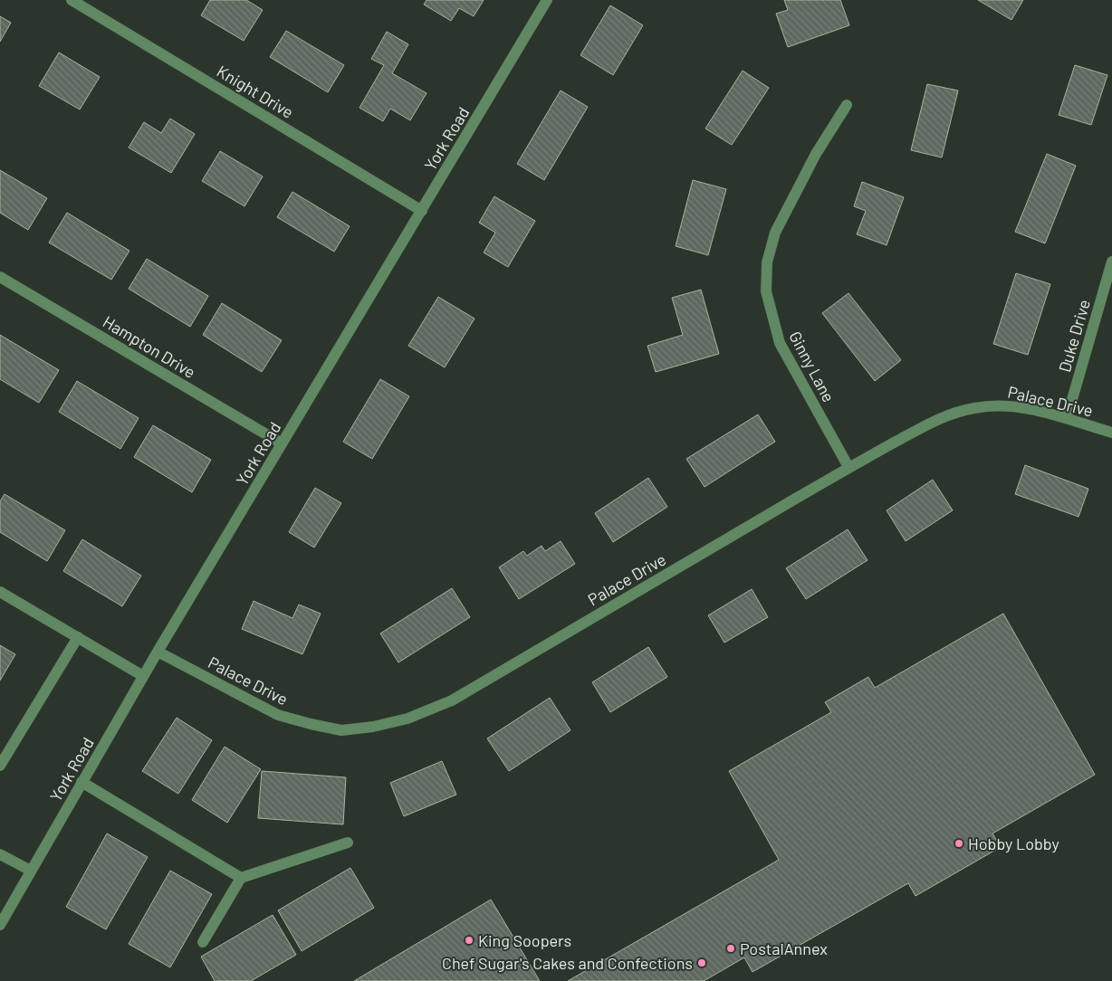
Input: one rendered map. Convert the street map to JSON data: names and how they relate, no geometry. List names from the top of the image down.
{
  "streets": {
    "street": [
      "Knight Drive",
      "York Road",
      "Duke Drive",
      "Hampton Drive",
      "Ginny Lane",
      "Palace Drive"
    ]
  },
  "crossings": [
    ["Knight Drive", "York Road"],
    ["York Road", "Hampton Drive"],
    ["York Road", "Palace Drive"],
    ["Duke Drive", "Palace Drive"],
    ["Ginny Lane", "Palace Drive"]
  ],
  "places": [
    "Hobby Lobby",
    "King Soopers",
    "PostalAnnex",
    "Chef Sugar's Cakes and Confections"
  ]
}
